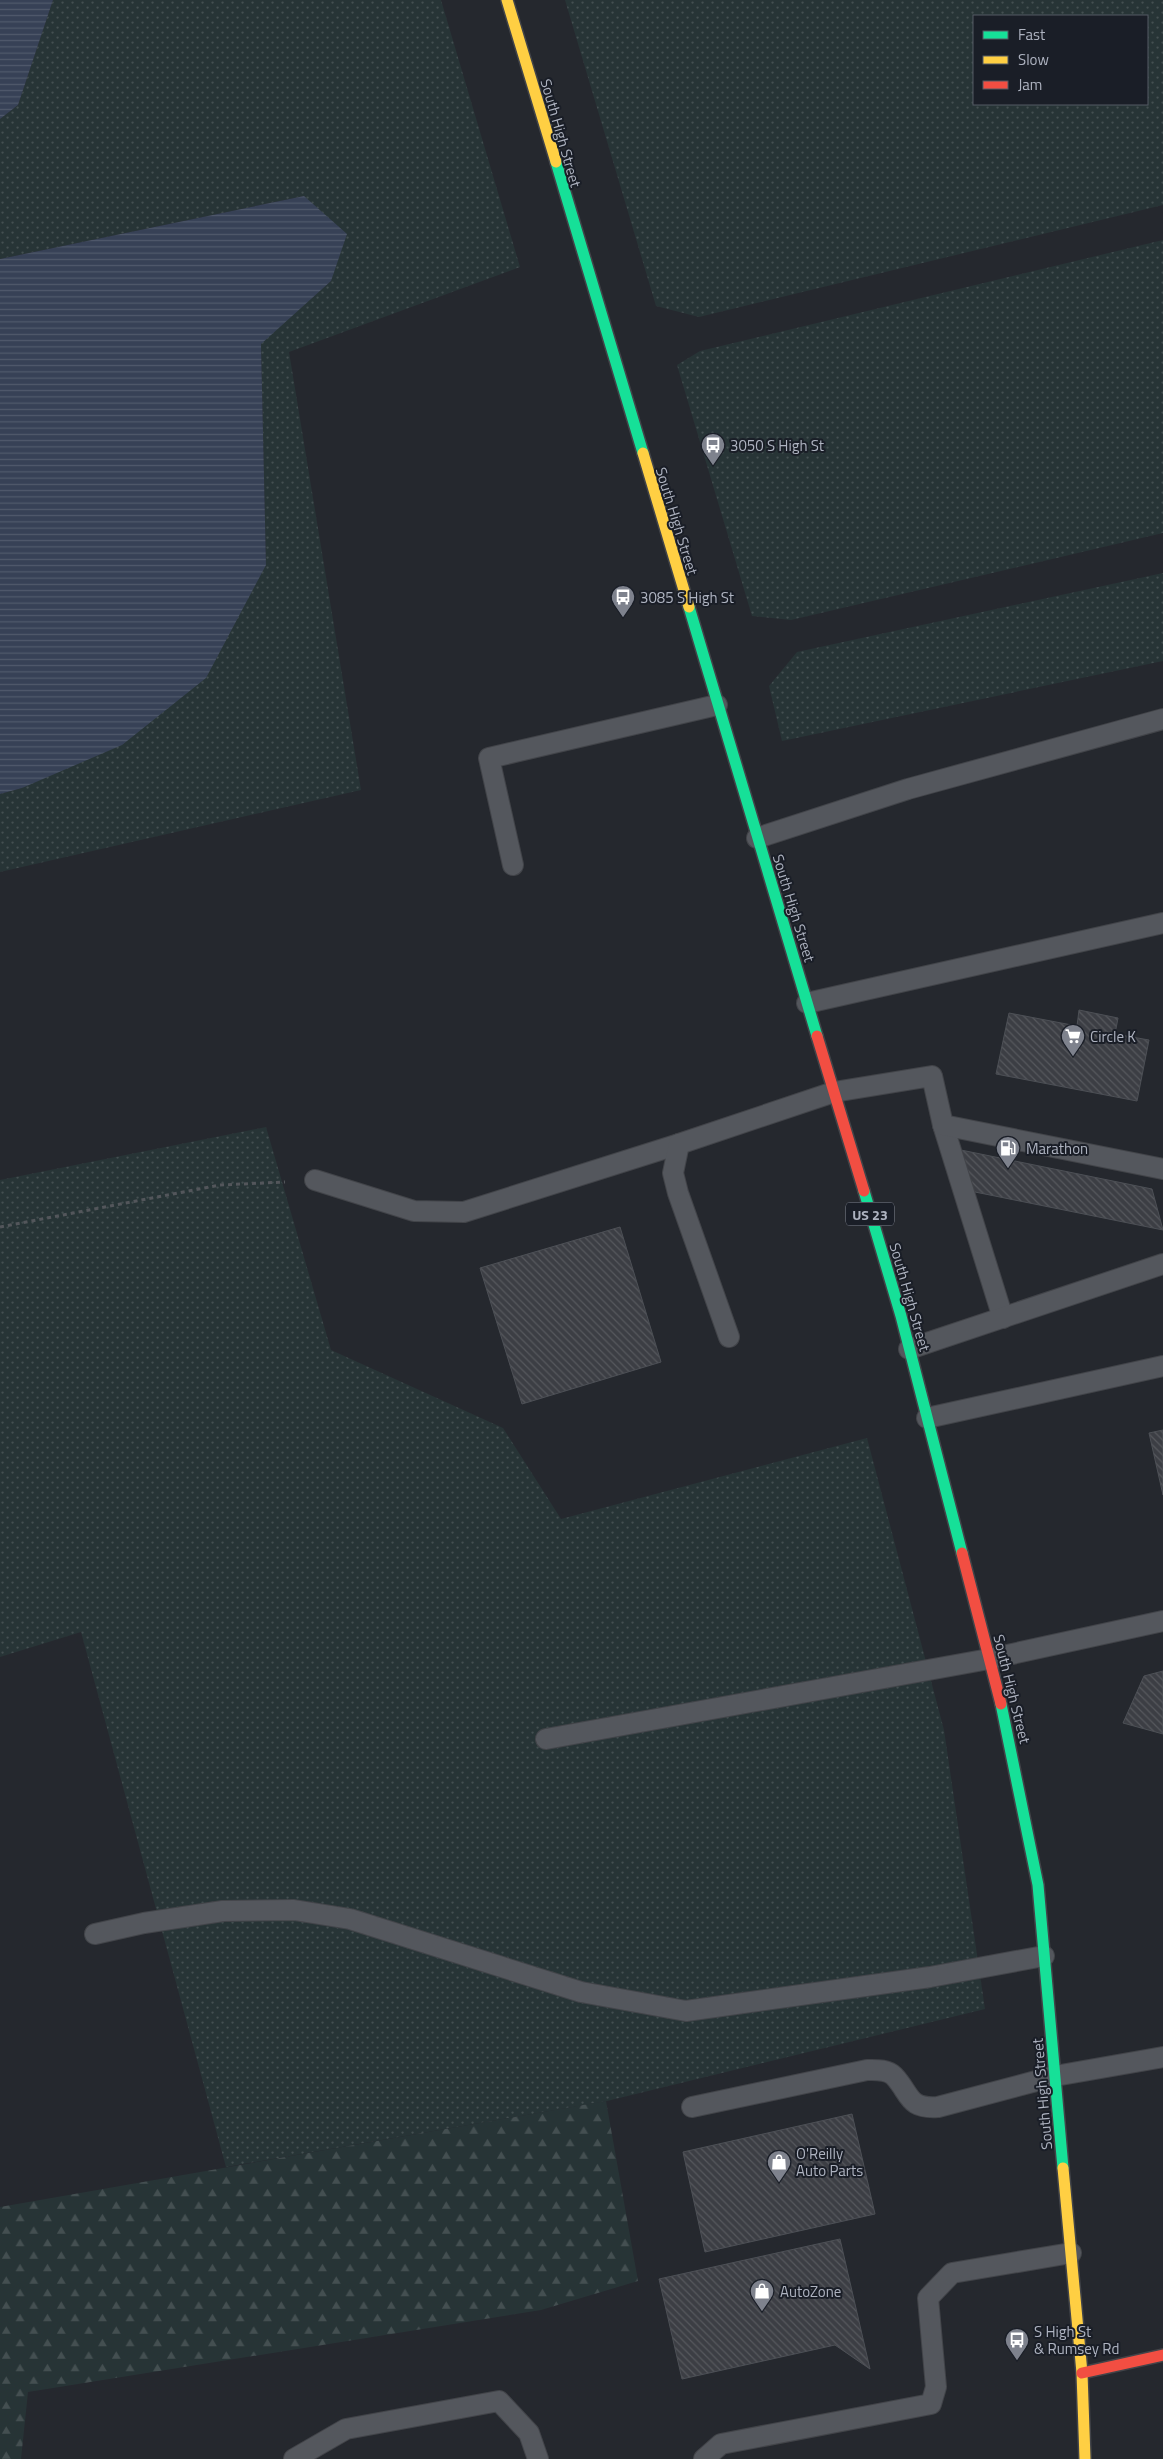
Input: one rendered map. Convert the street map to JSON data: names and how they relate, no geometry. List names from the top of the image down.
{
  "streets": {
    "main road": ["South High Street", "US 23"]
  },
  "places": {
    "bus stop": ["3050 S High St", "3085 S High St", "S High St & Rumsey Rd"],
    "supermarket": ["Circle K"],
    "fuel station": ["Marathon"],
    "shop": ["O'Reilly Auto Parts", "AutoZone"]
  },
  "legend": ["Fast", "Slow", "Jam"]
}
